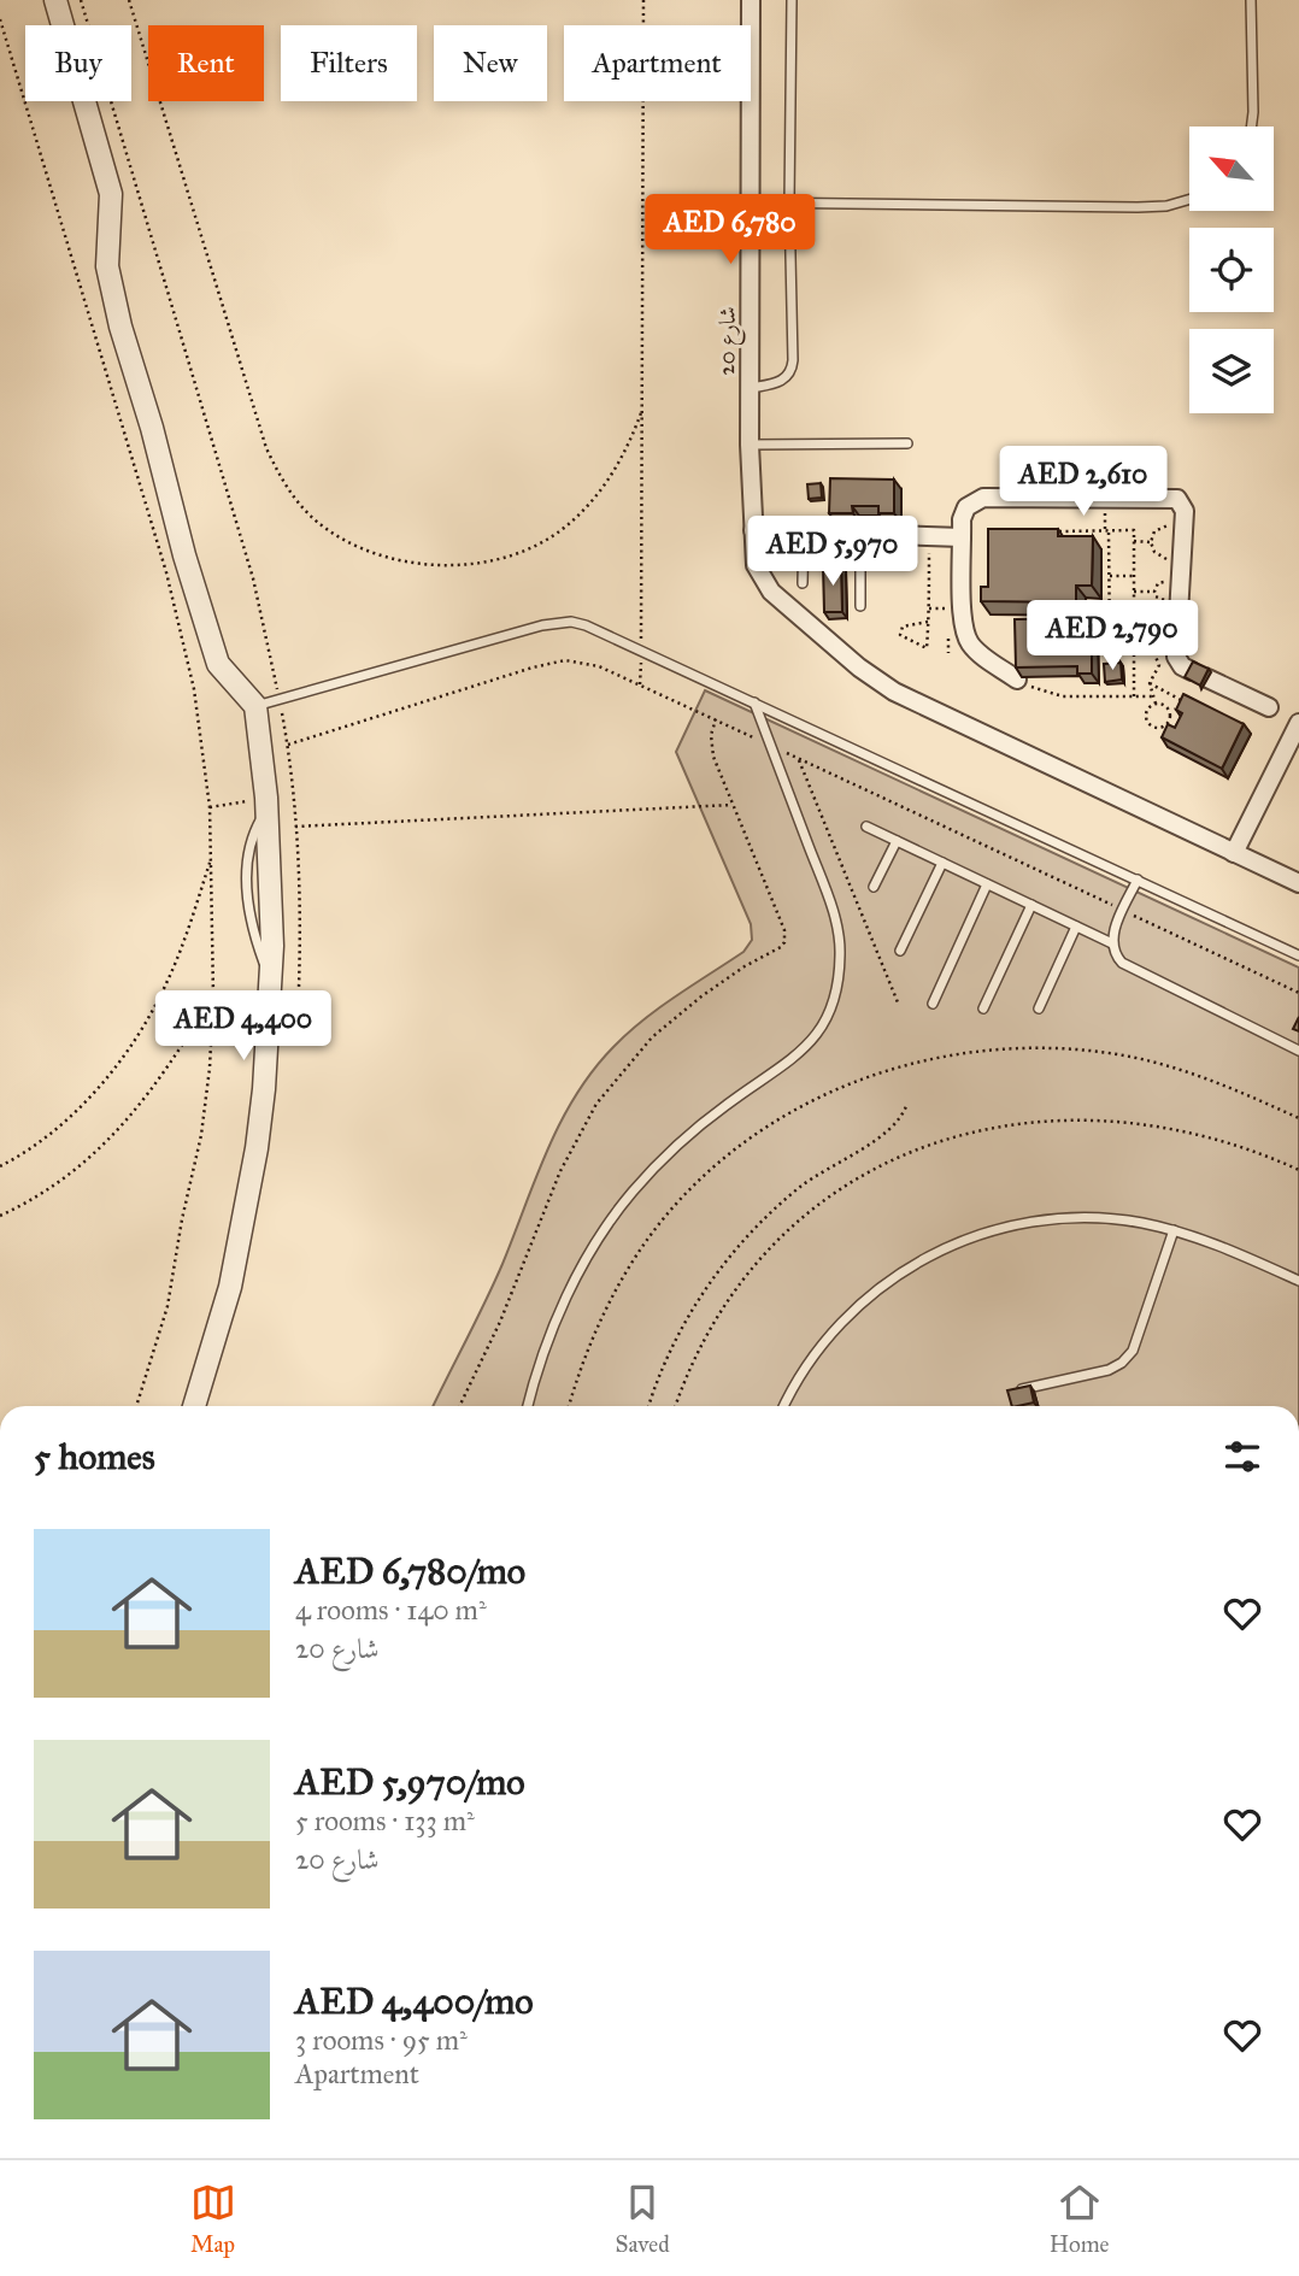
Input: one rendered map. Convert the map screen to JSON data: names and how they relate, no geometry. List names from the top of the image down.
{
  "streets": {
    "street": ["شارع 20"]
  },
  "north": "top left",
  "page": {
    "chip": [
      "Buy",
      "Rent",
      "Filters",
      "New",
      "Apartment"
    ],
    "price": [
      "AED 6,780",
      "AED 2,610",
      "AED 5,970",
      "AED 2,790",
      "AED 4,400"
    ],
    "heading": "5 homes",
    "list": [
      {
        "name": "AED 6,780/mo",
        "note": "4 rooms · 140 m² · شارع 20"
      },
      {
        "name": "AED 5,970/mo",
        "note": "5 rooms · 133 m² · شارع 20"
      },
      {
        "name": "AED 4,400/mo",
        "note": "3 rooms · 95 m² · Apartment"
      }
    ],
    "tabs": ["Map", "Saved", "Home"]
  }
}
